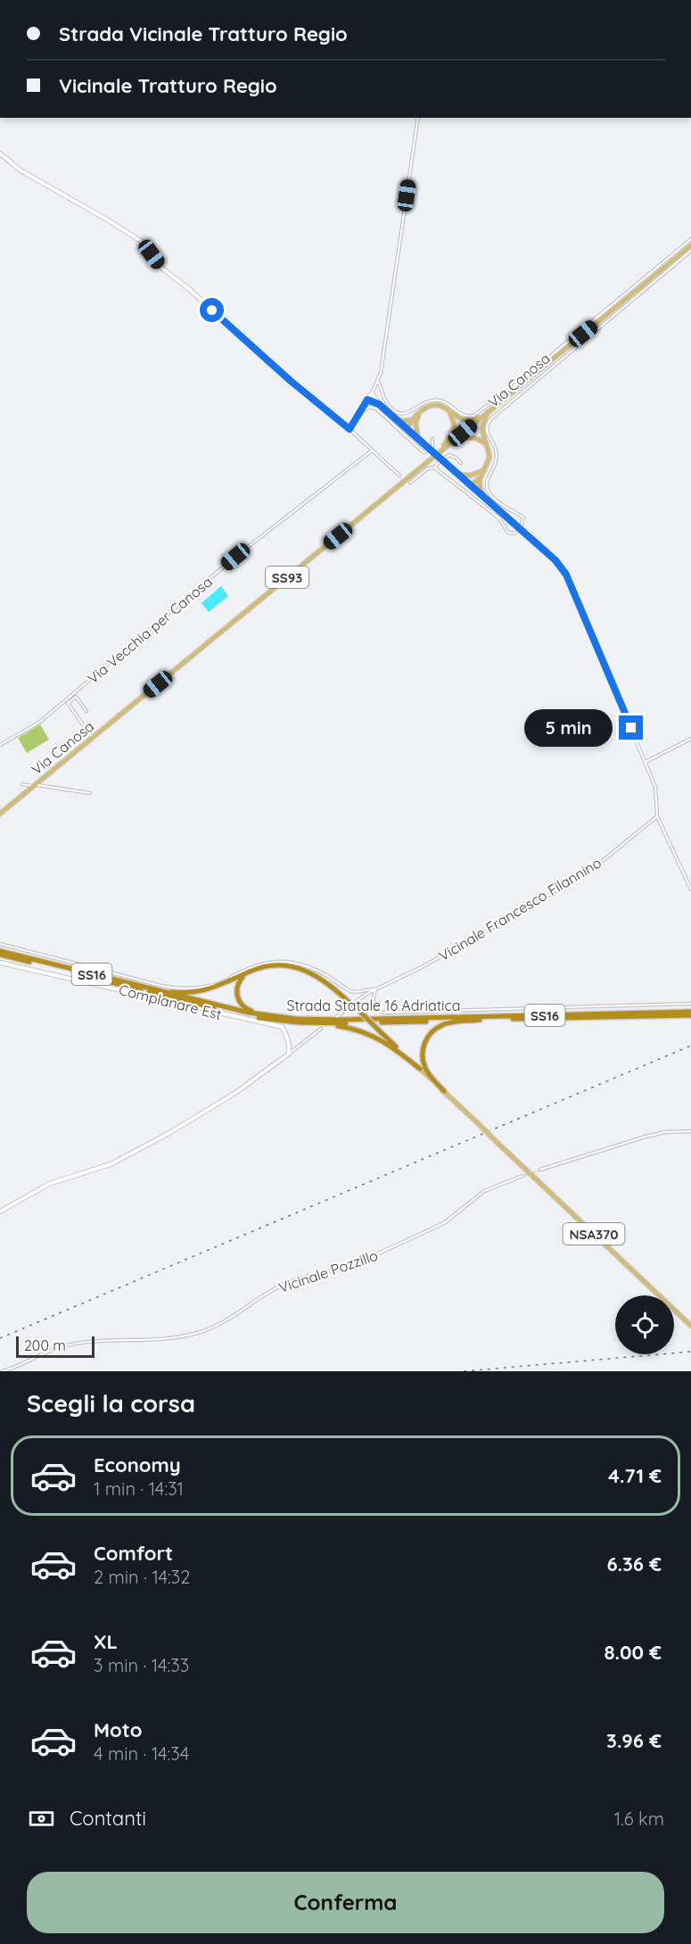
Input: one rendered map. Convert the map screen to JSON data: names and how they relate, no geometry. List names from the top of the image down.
{
  "streets": {
    "highway": ["SS16", "Strada Statale 16 Adriatica"],
    "main road": ["Via Canosa", "SS93", "NSA370"],
    "street": [
      "Via Vecchia per Canosa",
      "Vicinale Francesco Filannino",
      "Complanare Est",
      "Vicinale Pozzillo"
    ]
  },
  "crossings": [
    ["Via Canosa", "SS93"],
    ["Vicinale Francesco Filannino", "SS16"],
    ["SS16", "Strada Statale 16 Adriatica"],
    ["SS16", "NSA370"]
  ],
  "scale_bar": "200 m",
  "page": {
    "banner": ["Strada Vicinale Tratturo Regio", "Vicinale Tratturo Regio"],
    "bubble": "5 min",
    "scale": "200 m",
    "heading": "Scegli la corsa",
    "list": [
      {
        "name": "Economy",
        "note": "1 min · 14:31",
        "value": "4.71 €"
      },
      {
        "name": "Comfort",
        "note": "2 min · 14:32",
        "value": "6.36 €"
      },
      {
        "name": "XL",
        "note": "3 min · 14:33",
        "value": "8.00 €"
      },
      {
        "name": "Moto",
        "note": "4 min · 14:34",
        "value": "3.96 €"
      }
    ],
    "pay": ["Contanti", "1.6 km"],
    "buttons": "Conferma"
  }
}
